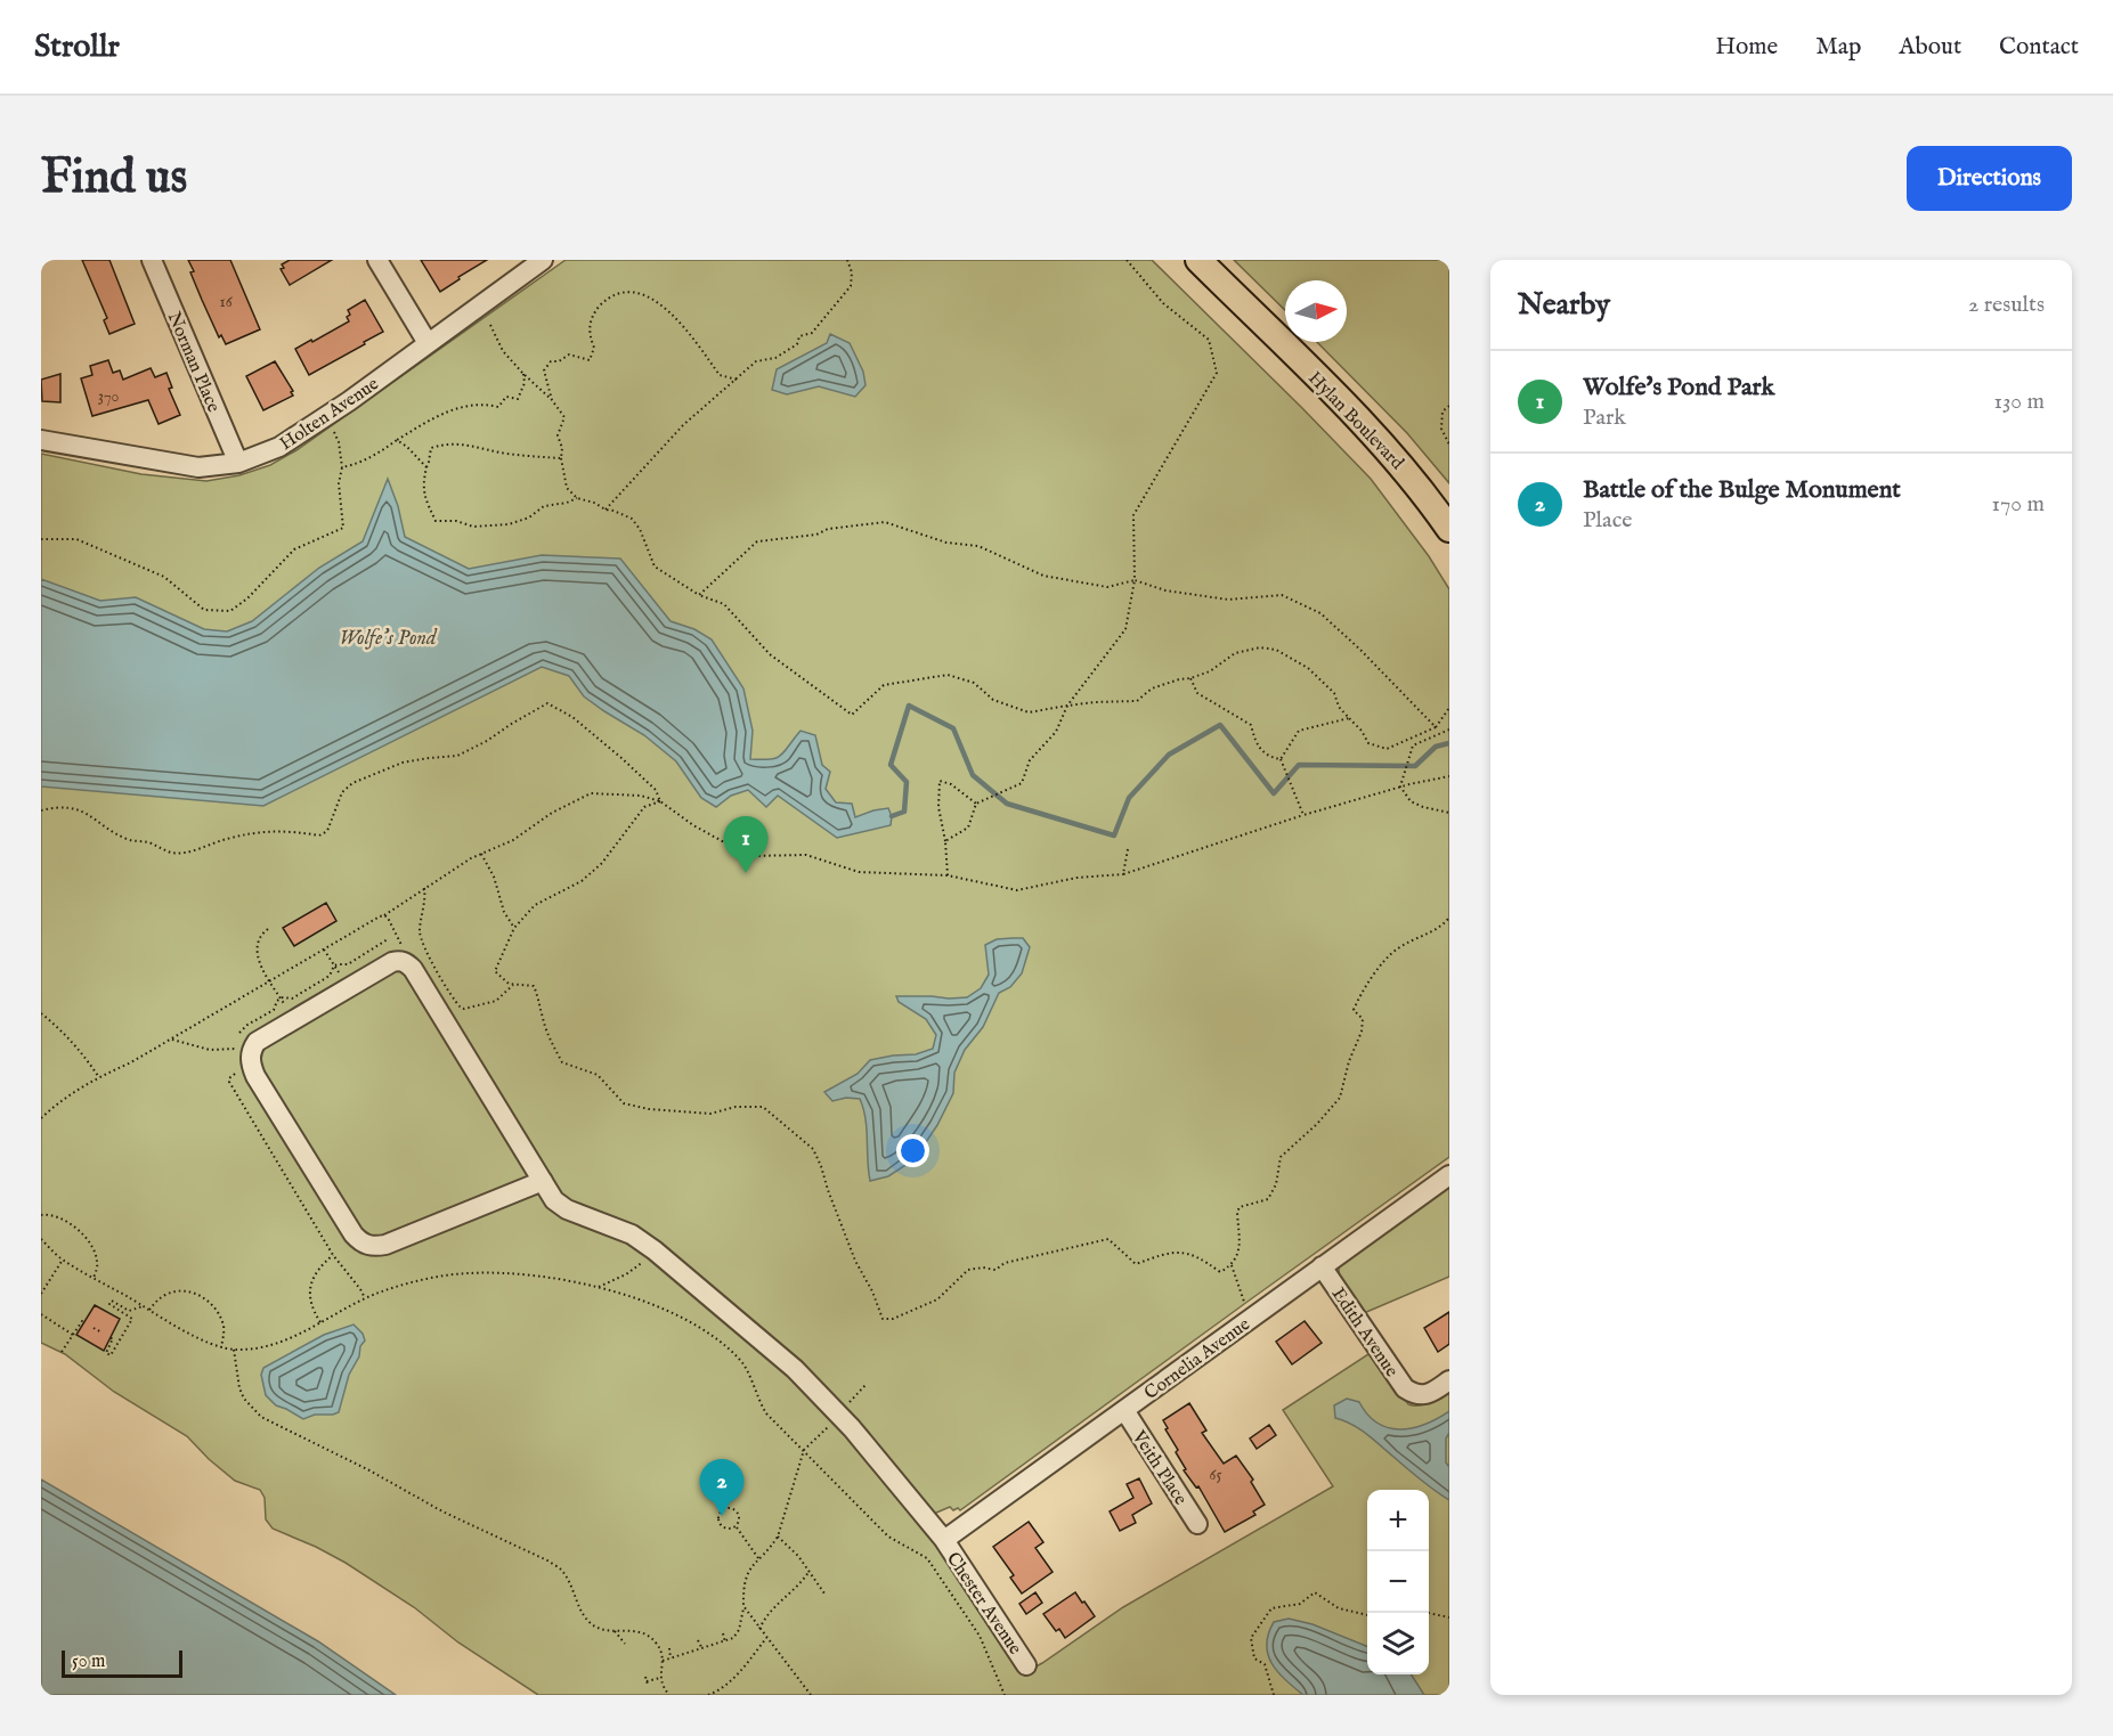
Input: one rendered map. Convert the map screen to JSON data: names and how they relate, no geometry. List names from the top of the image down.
{
  "streets": {
    "main road": ["Hylan Boulevard"],
    "street": [
      "Norman Place",
      "Holten Avenue",
      "Edith Avenue",
      "Cornelia Avenue",
      "Veith Place",
      "Chester Avenue"
    ]
  },
  "crossings": [
    ["Norman Place", "Holten Avenue"],
    ["Edith Avenue", "Cornelia Avenue"],
    ["Cornelia Avenue", "Veith Place"],
    ["Cornelia Avenue", "Chester Avenue"]
  ],
  "water": ["Wolfe's Pond"],
  "house_numbers": ["16", "370", "65"],
  "scale_bar": "50 m",
  "north": "right",
  "page": {
    "header": "Strollr",
    "nav": [
      "Home",
      "Map",
      "About",
      "Contact"
    ],
    "buttons": "Directions",
    "title": "Find us",
    "heading": ["Nearby", "2 results"],
    "list": [
      {
        "mark": "1",
        "name": "Wolfe's Pond Park",
        "note": "Park",
        "value": "130 m"
      },
      {
        "mark": "2",
        "name": "Battle of the Bulge Monument",
        "note": "Place",
        "value": "170 m"
      }
    ],
    "pins": ["1", "2"],
    "map_buttons": ["+", "−"],
    "scale": "50 m"
  }
}
